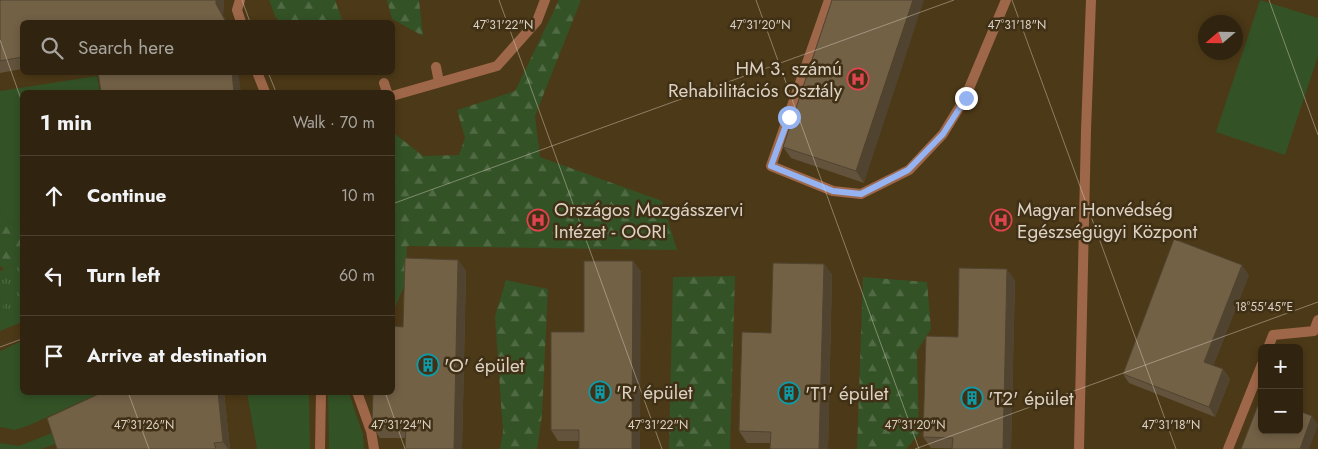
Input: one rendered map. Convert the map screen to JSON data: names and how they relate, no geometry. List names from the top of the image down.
{
  "places": {
    "hospital": ["HM 3. számú Rehabilitációs Osztály", "Országos Mozgásszervi Intézet - OORI", "Magyar Honvédség Egészségügyi Központ"],
    "building": [
      "'O' épület",
      "'R' épület",
      "'T1' épület",
      "'T2' épület"
    ]
  },
  "north": "left",
  "page": {
    "search": "Search here",
    "heading": ["1 min", "Walk · 70 m"],
    "list": [
      ["Continue", "10 m"],
      ["Turn left", "60 m"],
      "Arrive at destination"
    ],
    "map_buttons": ["+", "−"]
  },
  "coordinates": [
    "47°31'22\"N",
    "47°31'20\"N",
    "47°31'18\"N",
    "18°55'45\"E",
    "47°31'26\"N",
    "47°31'24\"N"
  ]
}
